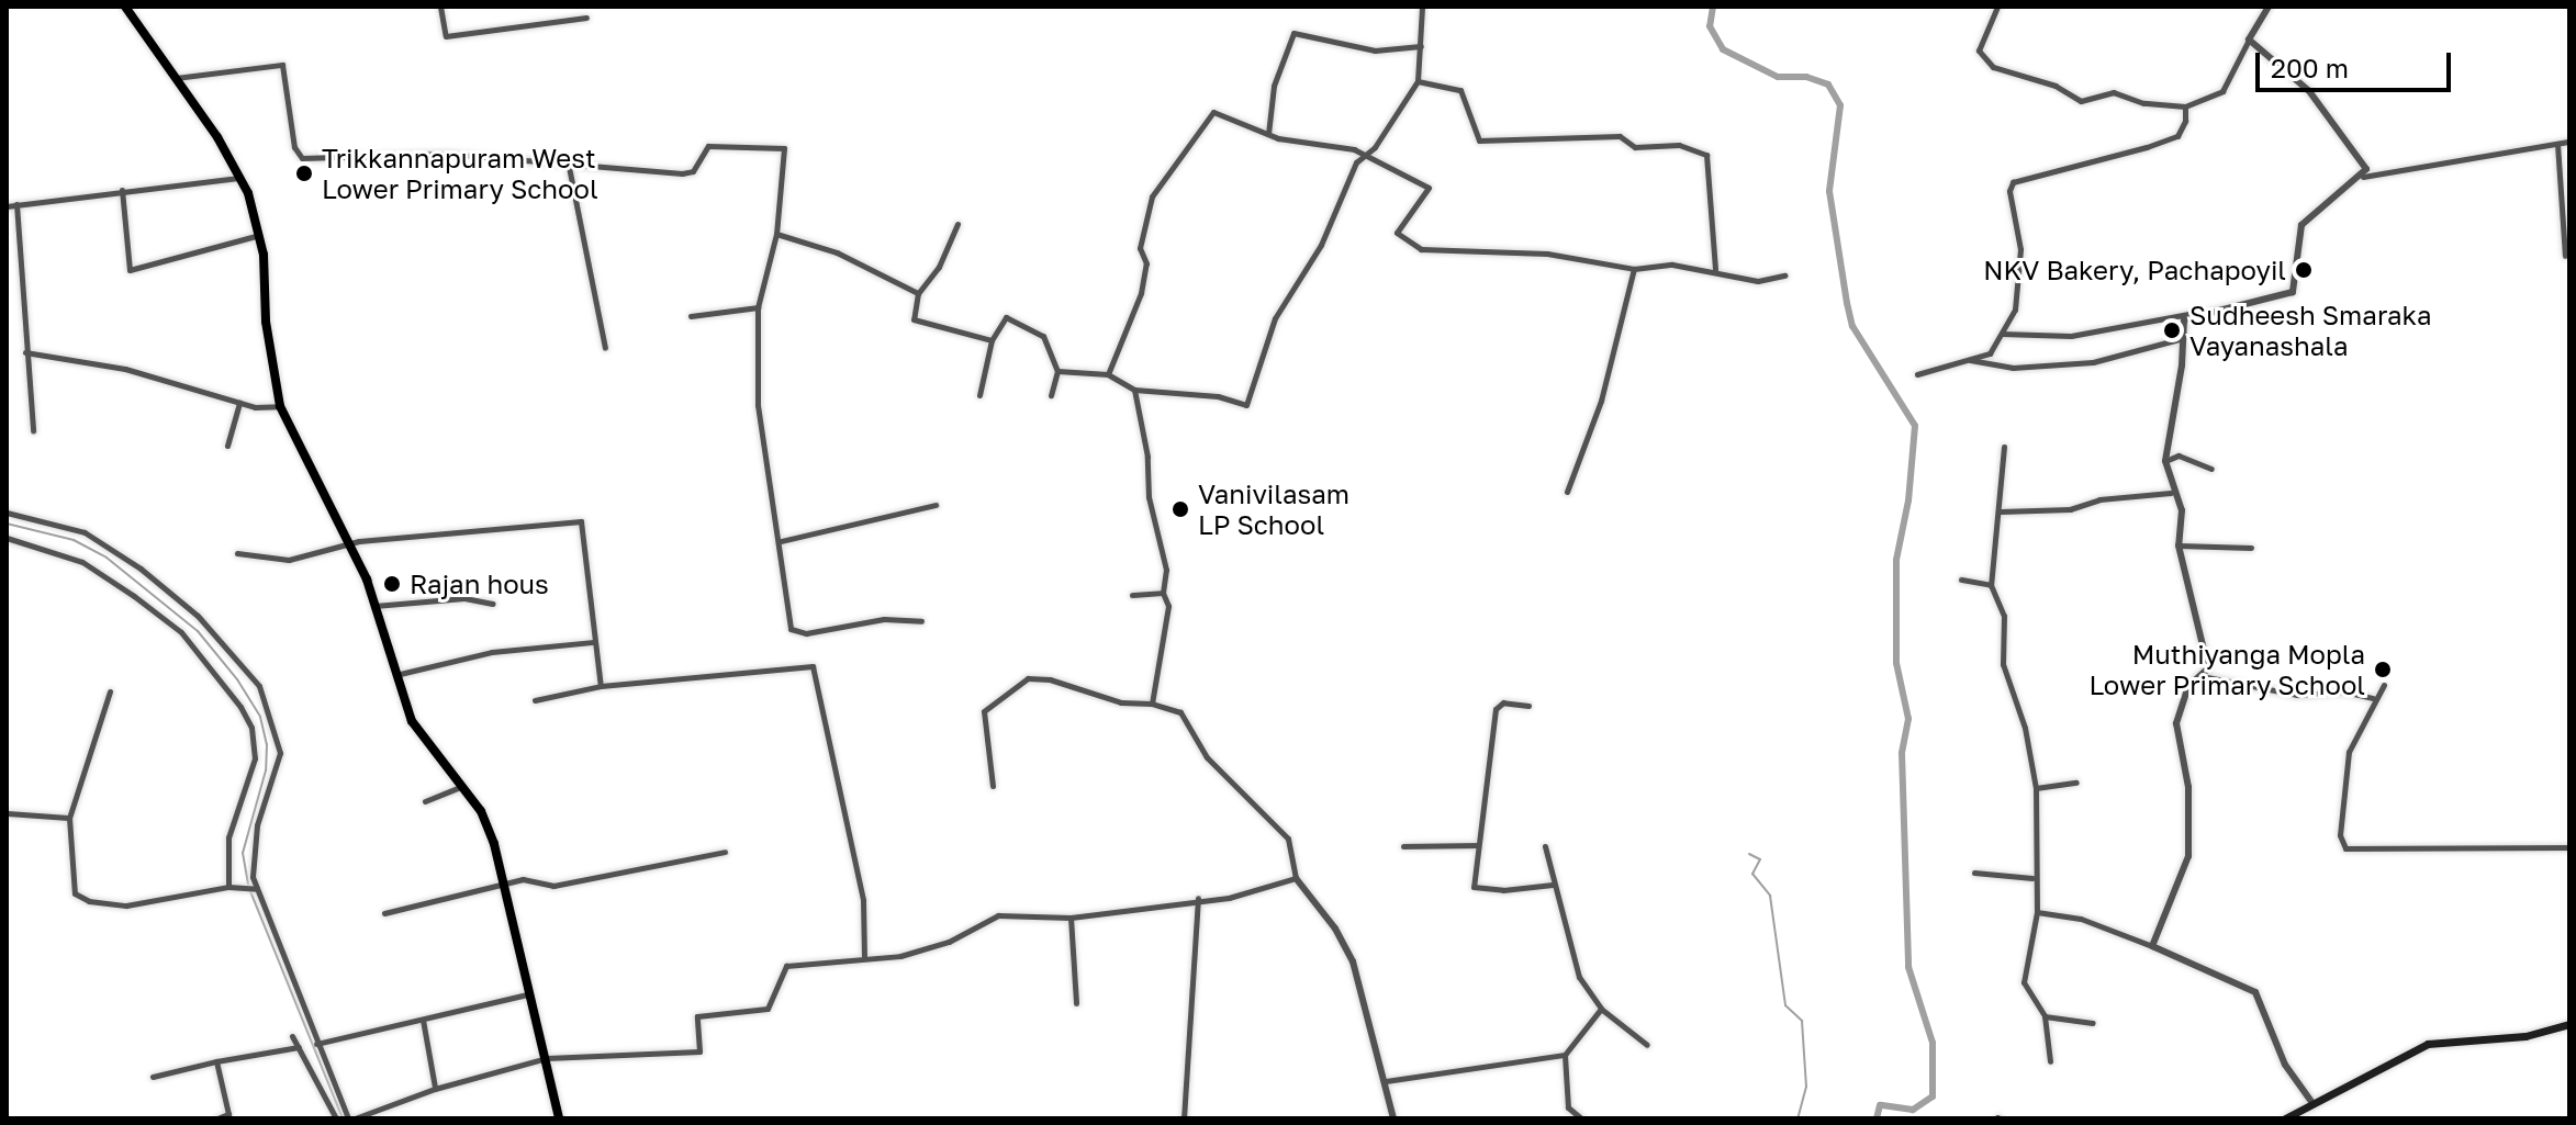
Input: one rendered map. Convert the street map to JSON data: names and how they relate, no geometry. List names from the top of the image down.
{
  "places": [
    "Trikkannapuram West Lower Primary School",
    "NKV Bakery, Pachapoyil",
    "Sudheesh Smaraka Vayanashala",
    "Vanivilasam LP School",
    "Rajan hous",
    "Muthiyanga Mopla Lower Primary School"
  ],
  "scale_bar": "200 m"
}
